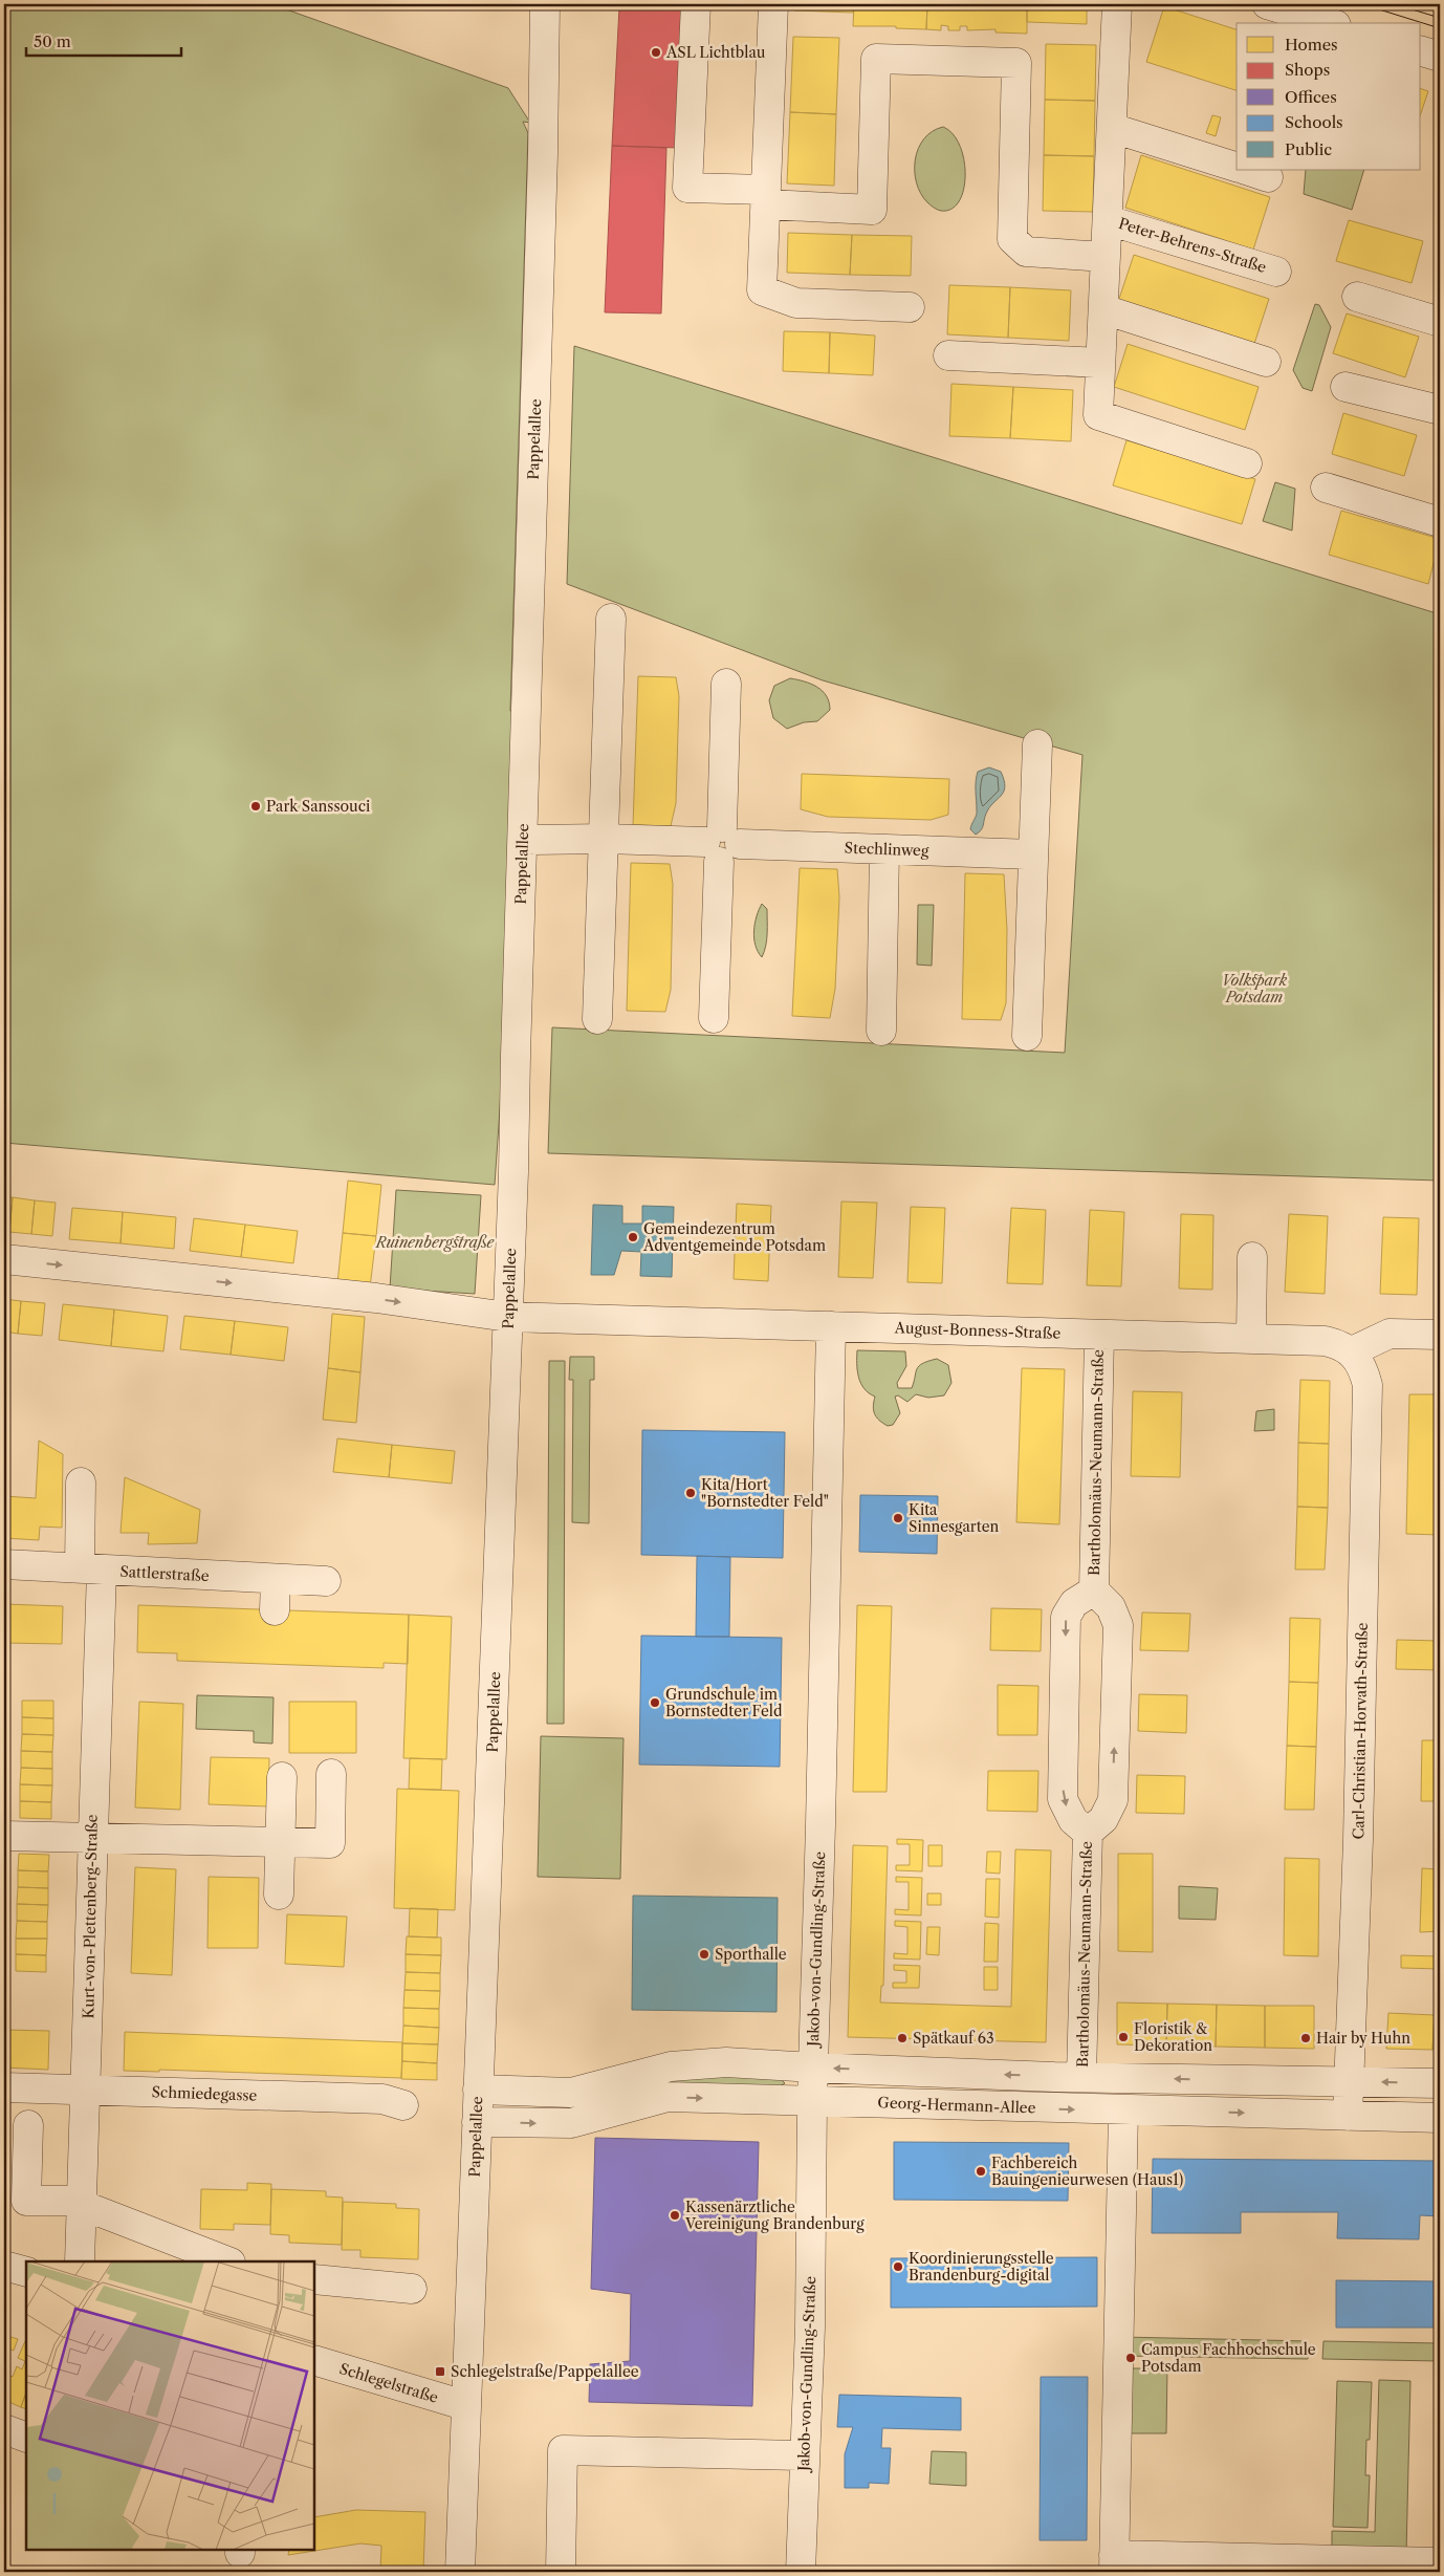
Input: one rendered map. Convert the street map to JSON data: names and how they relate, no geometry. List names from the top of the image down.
{
  "streets": {
    "street": [
      "Peter-Behrens-Straße",
      "Pappelallee",
      "Stechlinweg",
      "August-Bonness-Straße",
      "Bartholomäus-Neumann-Straße",
      "Sattlerstraße",
      "Carl-Christian-Horvath-Straße",
      "Kurt-von-Plettenberg-Straße",
      "Jakob-von-Gundling-Straße",
      "Schmiedegasse",
      "Georg-Hermann-Allee",
      "Schlegelstraße"
    ]
  },
  "crossings": [
    ["Pappelallee", "Stechlinweg"],
    ["Pappelallee", "August-Bonness-Straße"],
    ["Pappelallee", "Georg-Hermann-Allee"],
    ["Pappelallee", "Schlegelstraße"],
    ["August-Bonness-Straße", "Bartholomäus-Neumann-Straße"],
    ["August-Bonness-Straße", "Carl-Christian-Horvath-Straße"],
    ["August-Bonness-Straße", "Jakob-von-Gundling-Straße"],
    ["Sattlerstraße", "Kurt-von-Plettenberg-Straße"],
    ["Carl-Christian-Horvath-Straße", "Georg-Hermann-Allee"],
    ["Kurt-von-Plettenberg-Straße", "Schmiedegasse"],
    ["Jakob-von-Gundling-Straße", "Georg-Hermann-Allee"]
  ],
  "parks": ["Volkspark Potsdam", "Ruinenbergstraße"],
  "places": {
    "other": [
      "ASL Lichtblau",
      "Park Sanssouci",
      "Gemeindezentrum Adventgemeinde Potsdam",
      "Kita/Hort \"Bornstedter Feld\"",
      "Kita Sinnesgarten",
      "Grundschule im Bornstedter Feld",
      "Sporthalle",
      "Floristik & Dekoration",
      "Spätkauf 63",
      "Hair by Huhn",
      "Fachbereich Bauingenieurwesen (Haus1)",
      "Kassenärztliche Vereinigung Brandenburg",
      "Koordinierungsstelle Brandenburg-digital",
      "Campus Fachhochschule Potsdam"
    ],
    "transit": ["Schlegelstraße/Pappelallee"]
  },
  "legend": [
    "Homes",
    "Shops",
    "Offices",
    "Schools",
    "Public"
  ],
  "scale_bar": "50 m"
}
